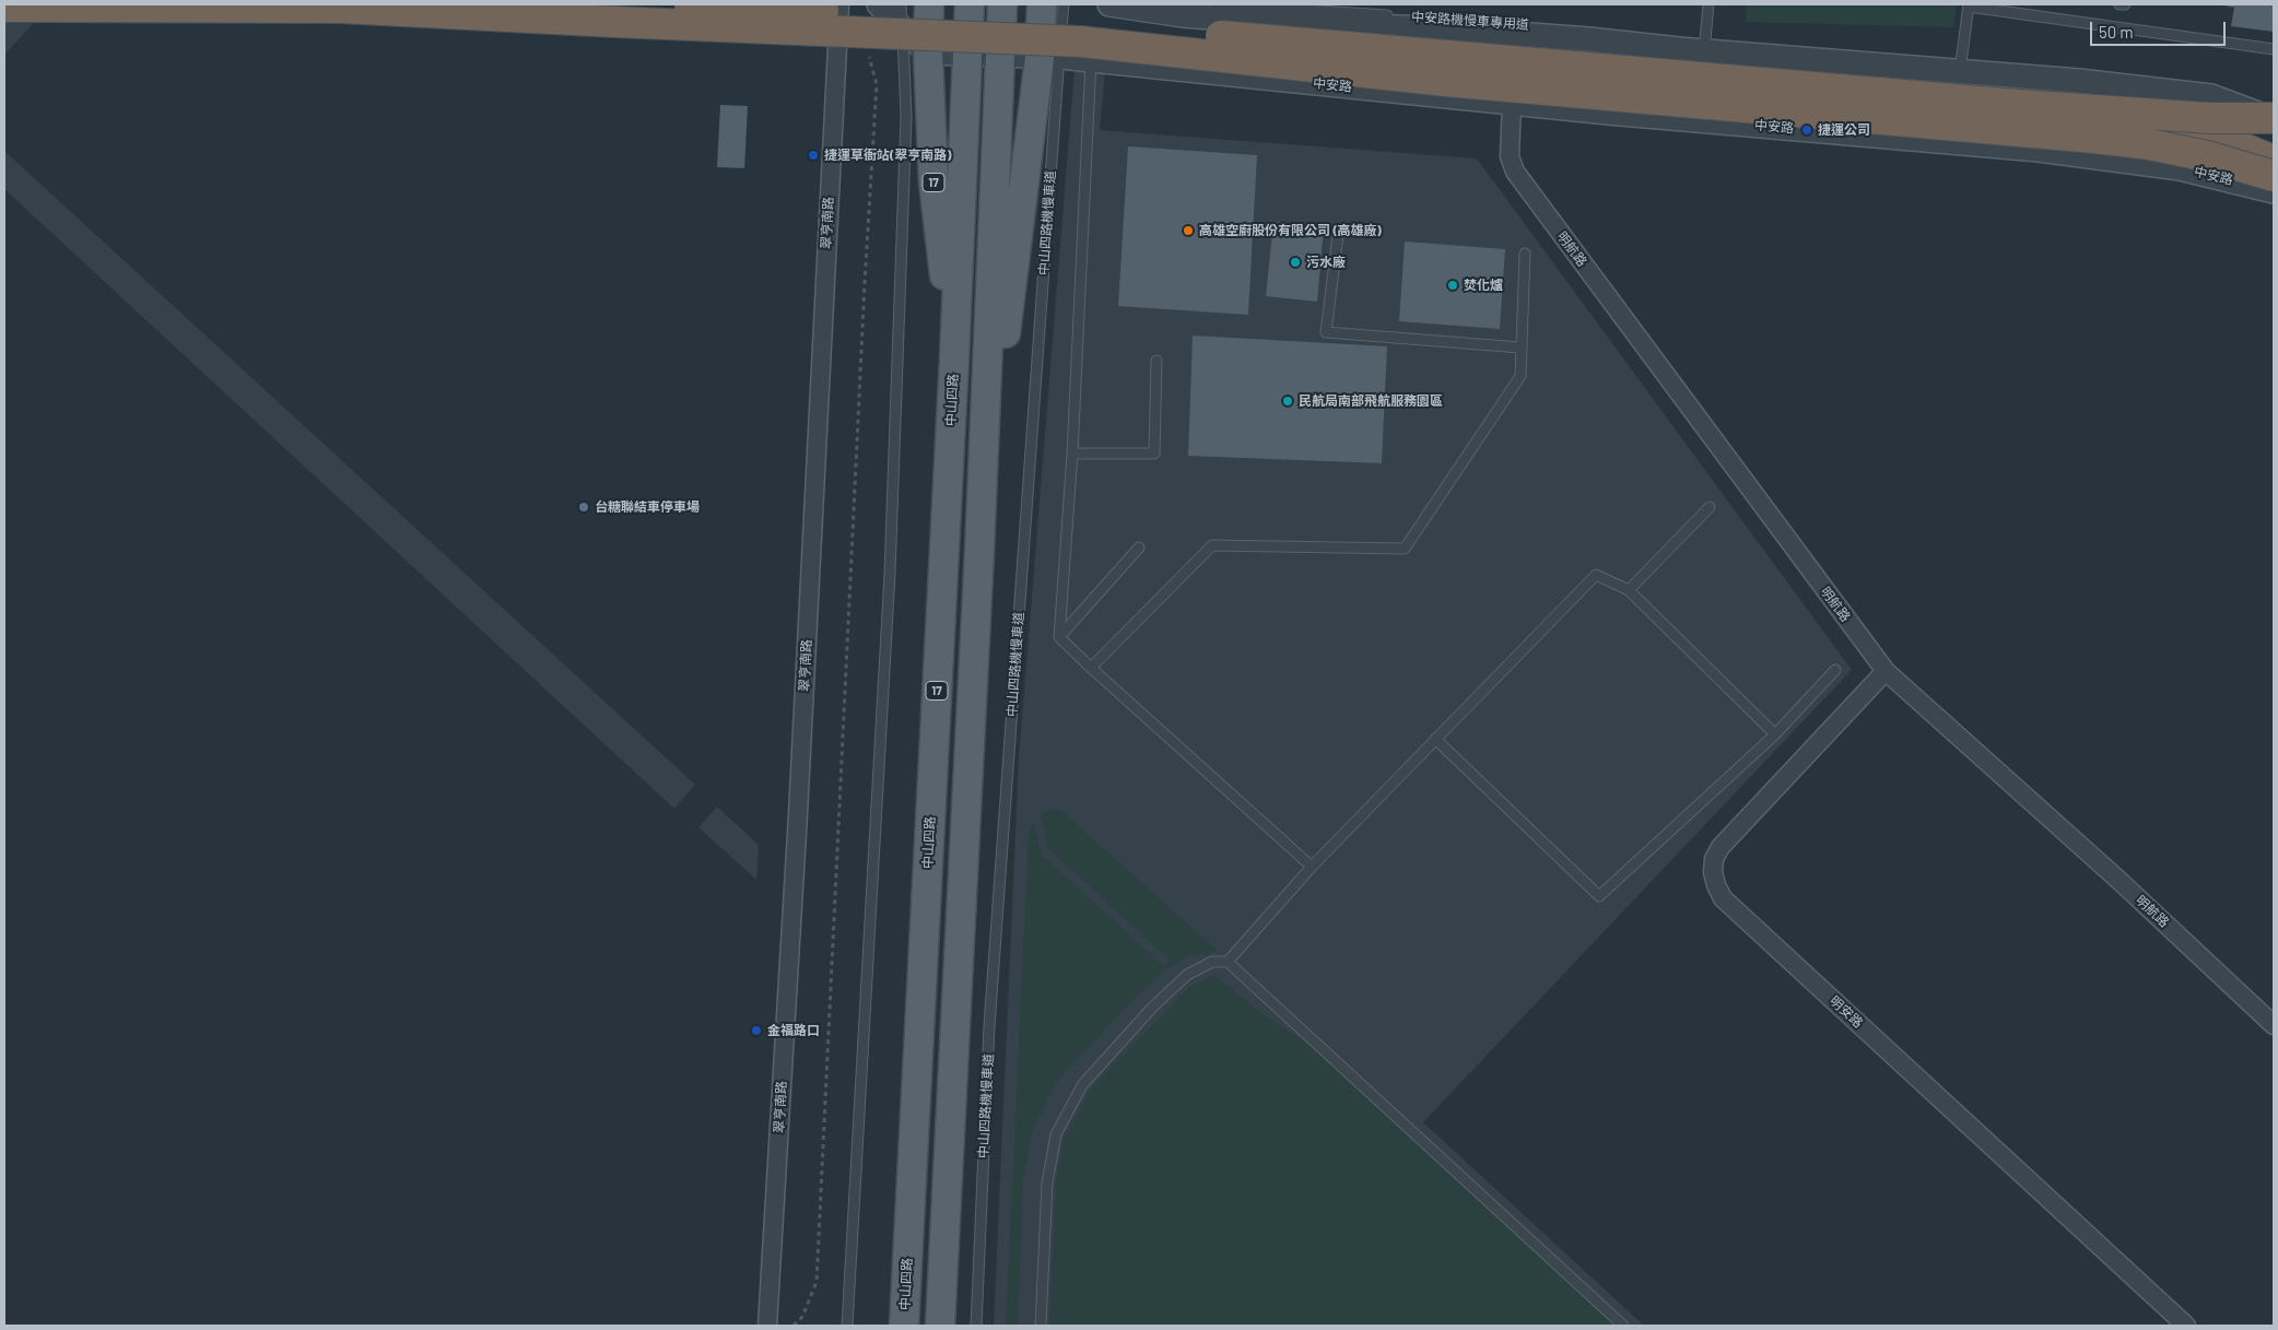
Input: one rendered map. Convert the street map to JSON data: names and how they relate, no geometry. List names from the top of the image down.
{
  "streets": {
    "main road": ["17", "中山四路"],
    "street": [
      "中安路",
      "翠亨南路",
      "明航路",
      "明安路"
    ],
    "lane": ["中安路機慢車專用道", "中山四路機慢車道"]
  },
  "crossings": [
    ["中安路機慢車專用道", "中安路"],
    ["中安路", "中山四路機慢車道"],
    ["中安路", "明航路"],
    ["中安路", "中山四路"],
    ["明航路", "明安路"]
  ],
  "places": [
    "捷運公司",
    "捷運草衙站(翠亨南路)",
    "高雄空廚股份有限公司 (高雄廠)",
    "污水廠",
    "焚化爐",
    "民航局南部飛航服務園區",
    "台糖聯結車停車場",
    "金福路口"
  ],
  "scale_bar": "50 m"
}
